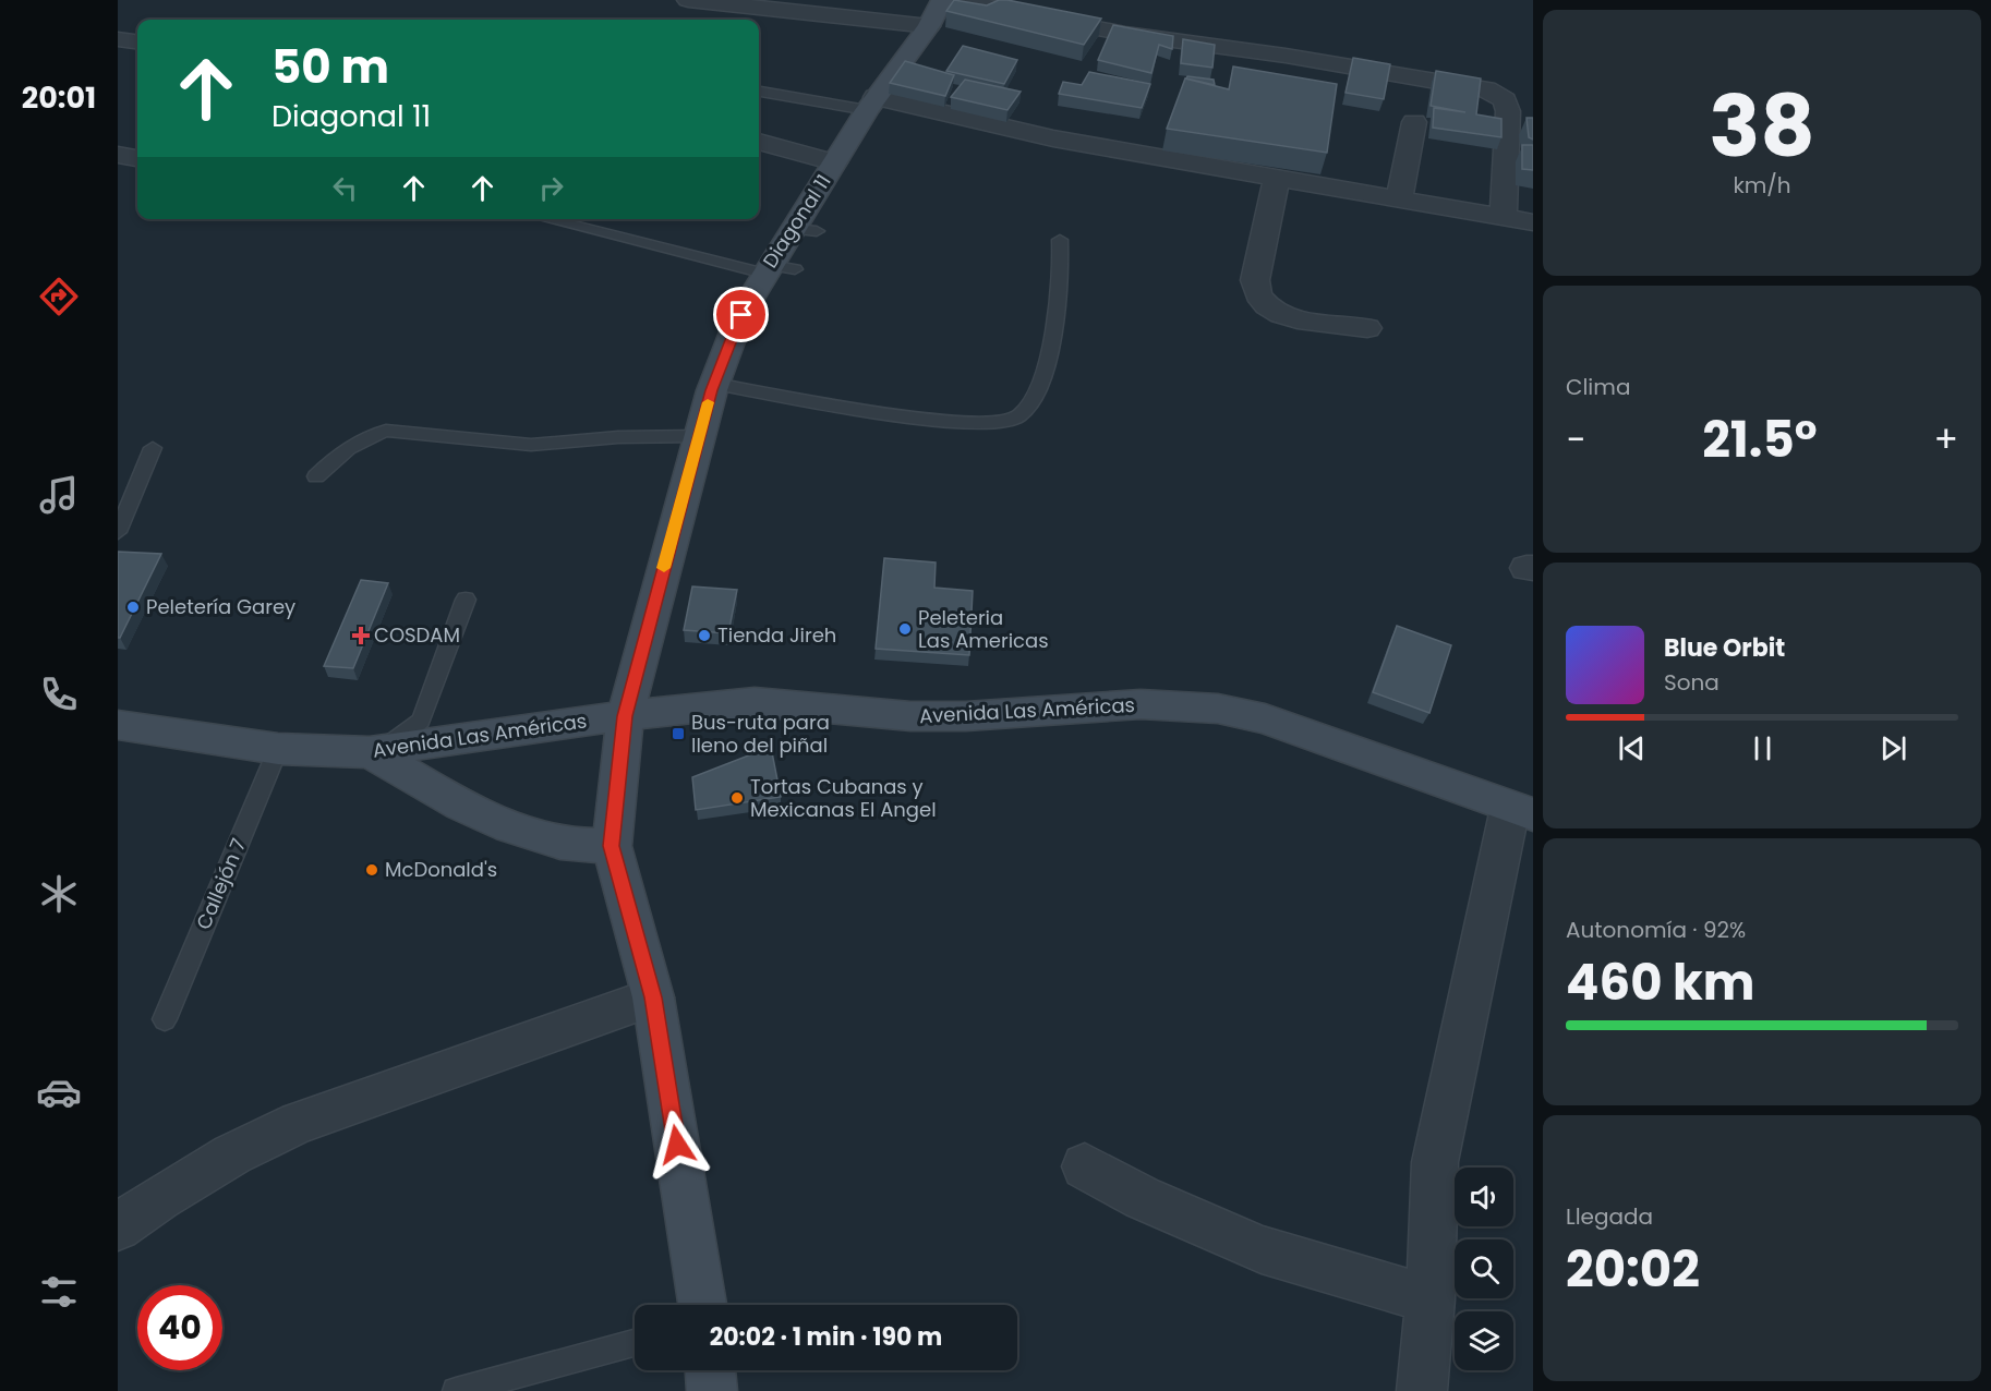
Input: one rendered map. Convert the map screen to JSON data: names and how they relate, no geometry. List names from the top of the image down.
{
  "streets": {
    "street": ["Diagonal 11", "Avenida Las Américas"],
    "lane": ["Callejón 7"]
  },
  "crossings": [
    ["Diagonal 11", "Avenida Las Américas"],
    ["Avenida Las Américas", "Callejón 7"]
  ],
  "places": {
    "other": [
      "Peletería Garey",
      "Peleteria Las Americas",
      "Tienda Jireh",
      "Tortas Cubanas y Mexicanas El Angel",
      "McDonald's"
    ],
    "health": ["COSDAM"],
    "transit": ["Bus-ruta para lleno del piñal"]
  },
  "page": {
    "tabs": "20:01",
    "tile": [
      ["38", "km/h"],
      "Clima",
      ["Autonomía · 92%", "460 km"],
      ["Llegada", "20:02"]
    ],
    "turn": ["50 m", "Diagonal 11"],
    "heat": ["−", "21.5°", "+"],
    "song": ["Blue Orbit", "Sona"],
    "limit": "40",
    "trip": "20:02 · 1 min · 190 m"
  }
}
